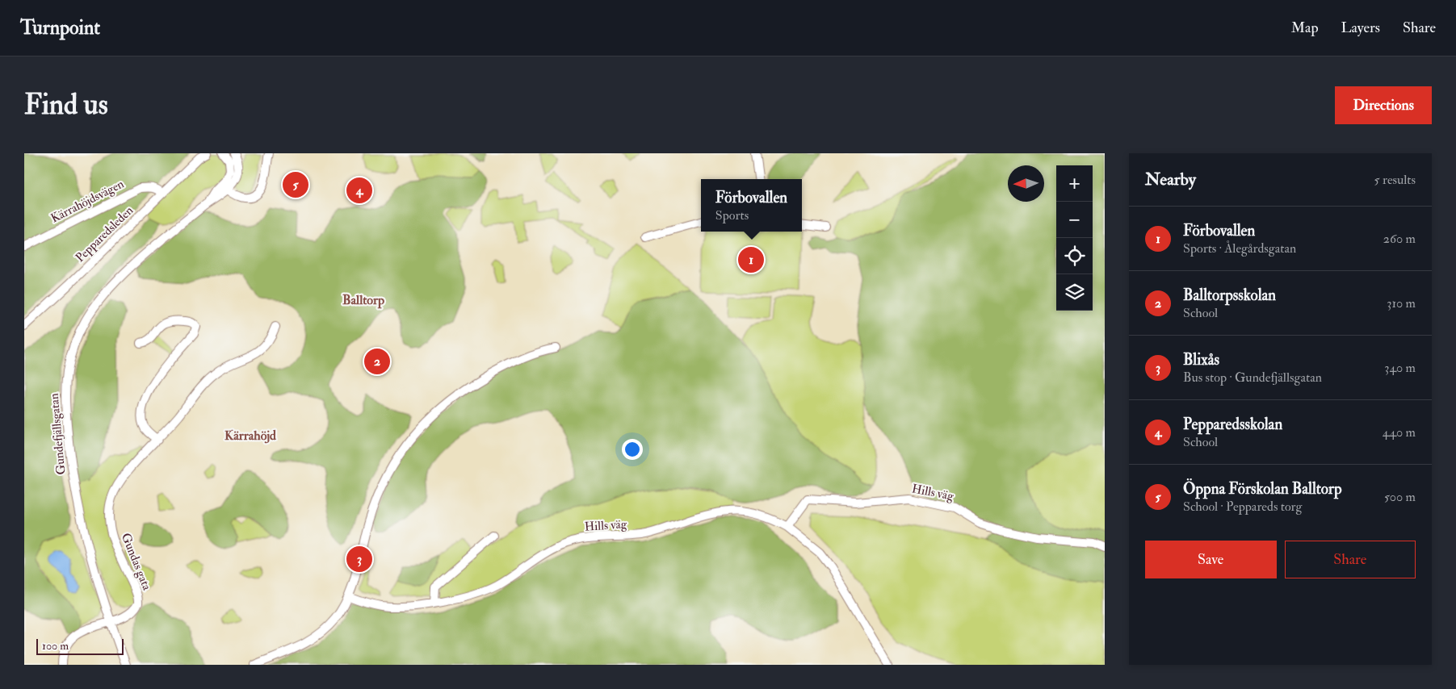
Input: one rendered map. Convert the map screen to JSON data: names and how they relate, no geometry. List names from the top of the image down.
{
  "streets": {
    "street": [
      "Kärrahöjdsvägen",
      "Pepparedsleden",
      "Gundefjällsgatan",
      "Hills väg",
      "Gundas gata"
    ]
  },
  "crossings": [
    ["Kärrahöjdsvägen", "Pepparedsleden"],
    ["Gundefjällsgatan", "Gundas gata"]
  ],
  "districts": ["Balltorp", "Kärrahöjd"],
  "scale_bar": "100 m",
  "north": "left",
  "page": {
    "header": "Turnpoint",
    "nav": ["Map", "Layers", "Share"],
    "buttons": [
      "Directions",
      ["Save", "Share"]
    ],
    "title": "Find us",
    "heading": ["Nearby", "5 results"],
    "map_buttons": ["+", "−"],
    "pins": [
      "5",
      "4",
      "1",
      "2",
      "3"
    ],
    "popup": ["Förbovallen", "Sports"],
    "list": [
      {
        "mark": "1",
        "name": "Förbovallen",
        "note": "Sports · Ålegårdsgatan",
        "value": "260 m"
      },
      {
        "mark": "2",
        "name": "Balltorpsskolan",
        "note": "School",
        "value": "310 m"
      },
      {
        "mark": "3",
        "name": "Blixås",
        "note": "Bus stop · Gundefjällsgatan",
        "value": "340 m"
      },
      {
        "mark": "4",
        "name": "Pepparedsskolan",
        "note": "School",
        "value": "440 m"
      },
      {
        "mark": "5",
        "name": "Öppna Förskolan Balltorp",
        "note": "School · Peppareds torg",
        "value": "500 m"
      }
    ],
    "scale": "100 m"
  }
}
